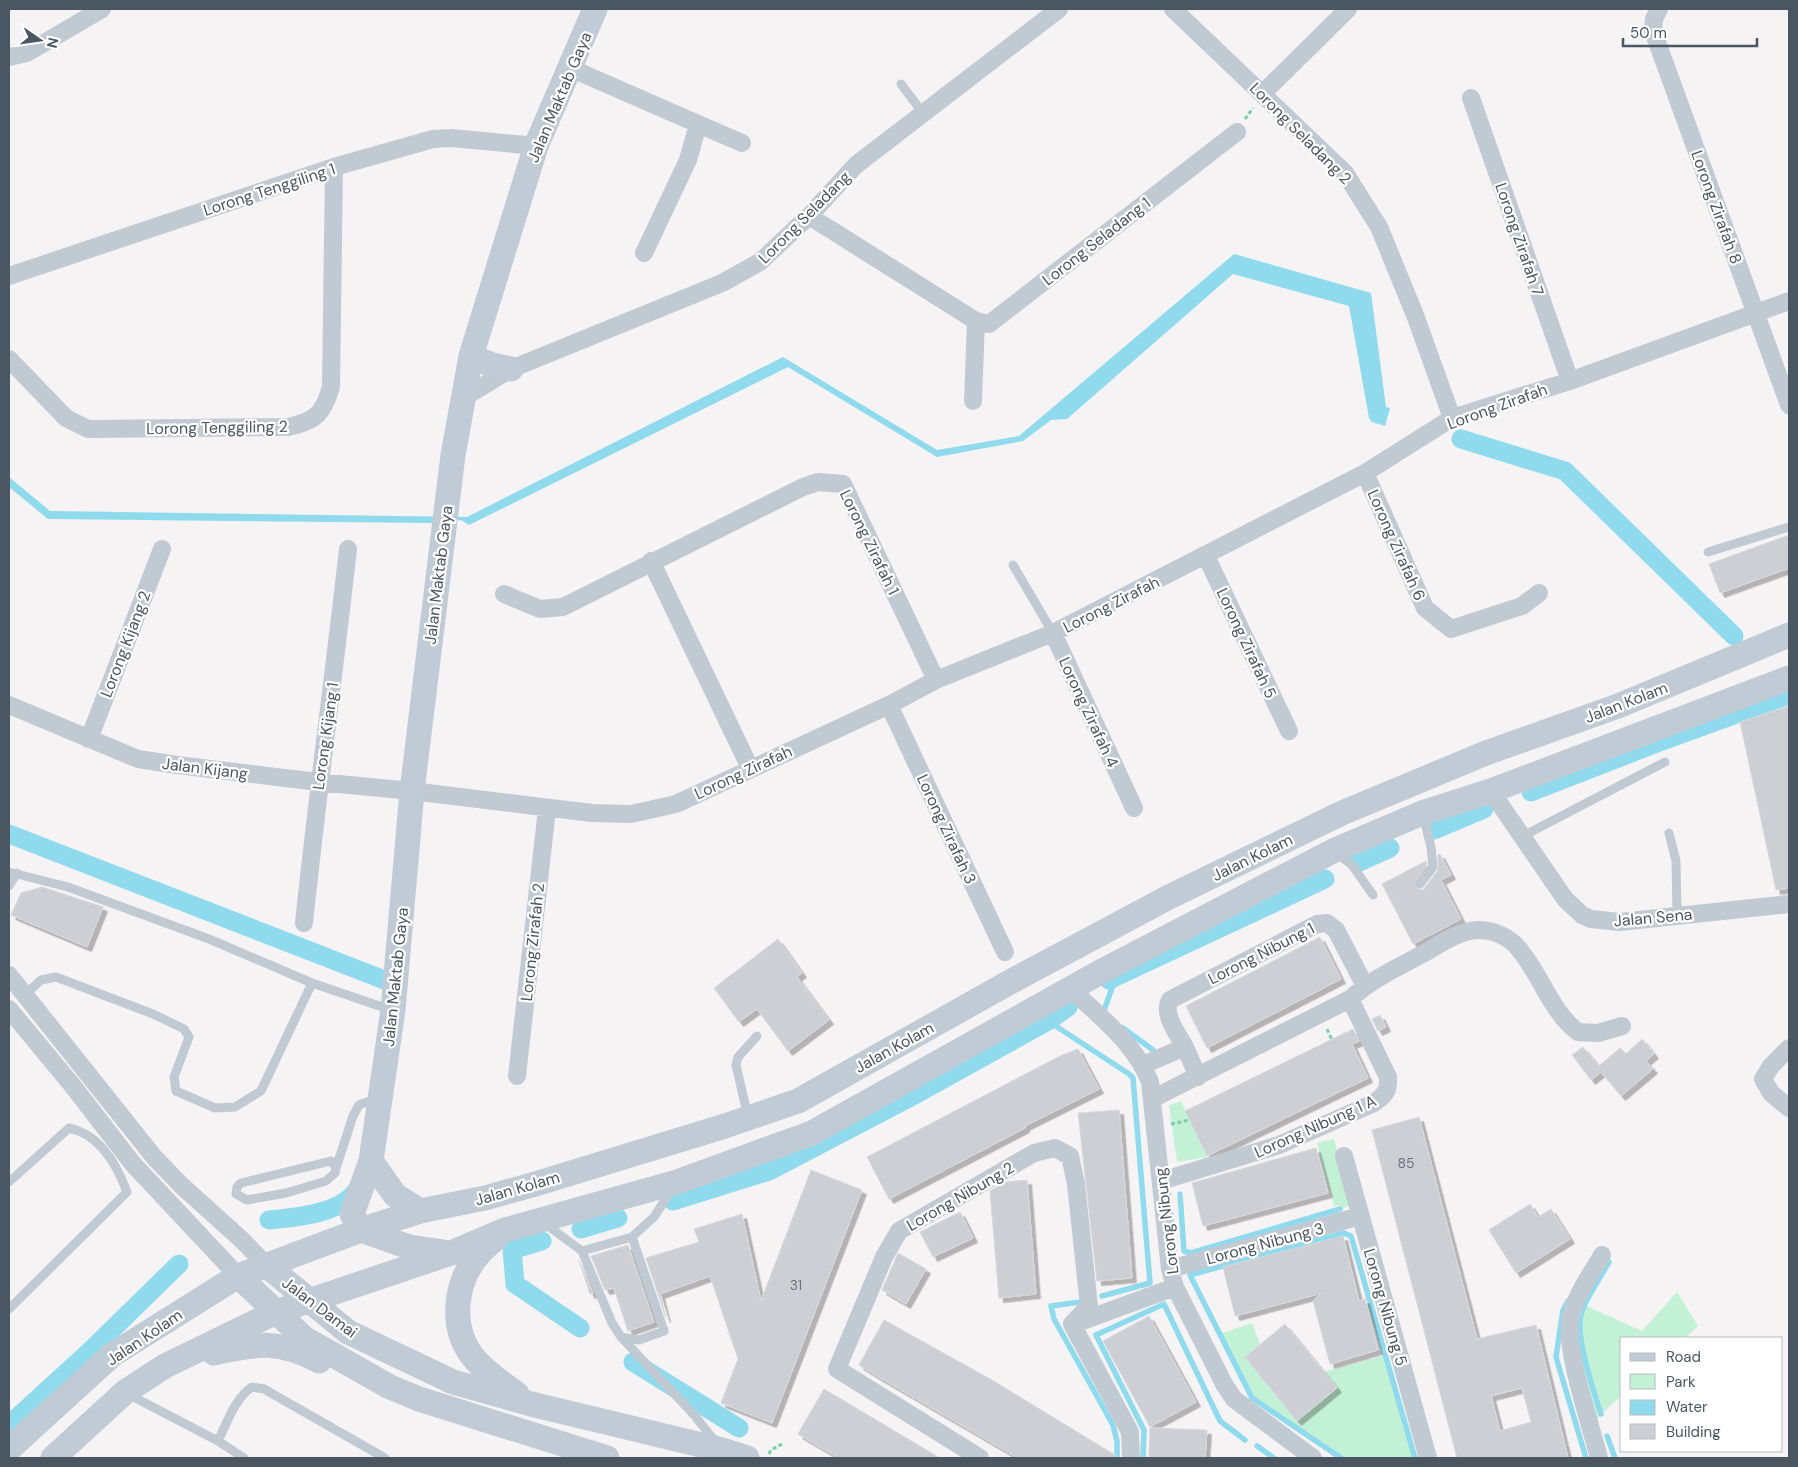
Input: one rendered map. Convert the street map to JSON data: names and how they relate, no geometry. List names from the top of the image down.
{
  "streets": {
    "main road": ["Jalan Maktab Gaya", "Jalan Kolam", "Jalan Damai"],
    "street": [
      "Lorong Seladang 2",
      "Lorong Tenggiling 1",
      "Lorong Zirafah 8",
      "Lorong Seladang",
      "Lorong Zirafah 7",
      "Lorong Seladang 1",
      "Lorong Zirafah",
      "Lorong Tenggiling 2",
      "Lorong Zirafah 1",
      "Lorong Zirafah 6",
      "Lorong Zirafah 5",
      "Lorong Kijang 2",
      "Lorong Zirafah 4",
      "Lorong Kijang 1",
      "Jalan Kijang",
      "Lorong Zirafah 3",
      "Jalan Sena",
      "Lorong Zirafah 2",
      "Lorong Nibung 1",
      "Lorong Nibung 1 A",
      "Lorong Nibung 2",
      "Lorong Nibung",
      "Lorong Nibung 3",
      "Lorong Nibung 5"
    ]
  },
  "crossings": [
    ["Jalan Maktab Gaya", "Lorong Tenggiling 1"],
    ["Jalan Maktab Gaya", "Lorong Seladang"],
    ["Jalan Maktab Gaya", "Lorong Zirafah"],
    ["Jalan Maktab Gaya", "Jalan Kolam"],
    ["Jalan Maktab Gaya", "Jalan Kijang"],
    ["Lorong Seladang 2", "Lorong Zirafah"],
    ["Lorong Tenggiling 1", "Lorong Tenggiling 2"],
    ["Lorong Zirafah 8", "Lorong Zirafah"],
    ["Lorong Zirafah 7", "Lorong Zirafah"],
    ["Lorong Zirafah", "Lorong Zirafah 1"],
    ["Lorong Zirafah", "Lorong Zirafah 6"],
    ["Lorong Zirafah", "Lorong Zirafah 5"],
    ["Lorong Zirafah", "Lorong Zirafah 4"],
    ["Lorong Zirafah", "Jalan Kijang"],
    ["Lorong Zirafah", "Lorong Zirafah 3"],
    ["Lorong Zirafah", "Lorong Zirafah 2"],
    ["Lorong Kijang 2", "Jalan Kijang"],
    ["Jalan Kolam", "Jalan Sena"],
    ["Jalan Kolam", "Lorong Nibung"],
    ["Jalan Kolam", "Jalan Damai"],
    ["Lorong Kijang 1", "Jalan Kijang"],
    ["Lorong Nibung 1 A", "Lorong Nibung"],
    ["Lorong Nibung", "Lorong Nibung 3"],
    ["Lorong Nibung 3", "Lorong Nibung 5"]
  ],
  "house_numbers": ["85", "31"],
  "legend": [
    "Road",
    "Park",
    "Water",
    "Building"
  ],
  "scale_bar": "50 m",
  "north": "right"
}
